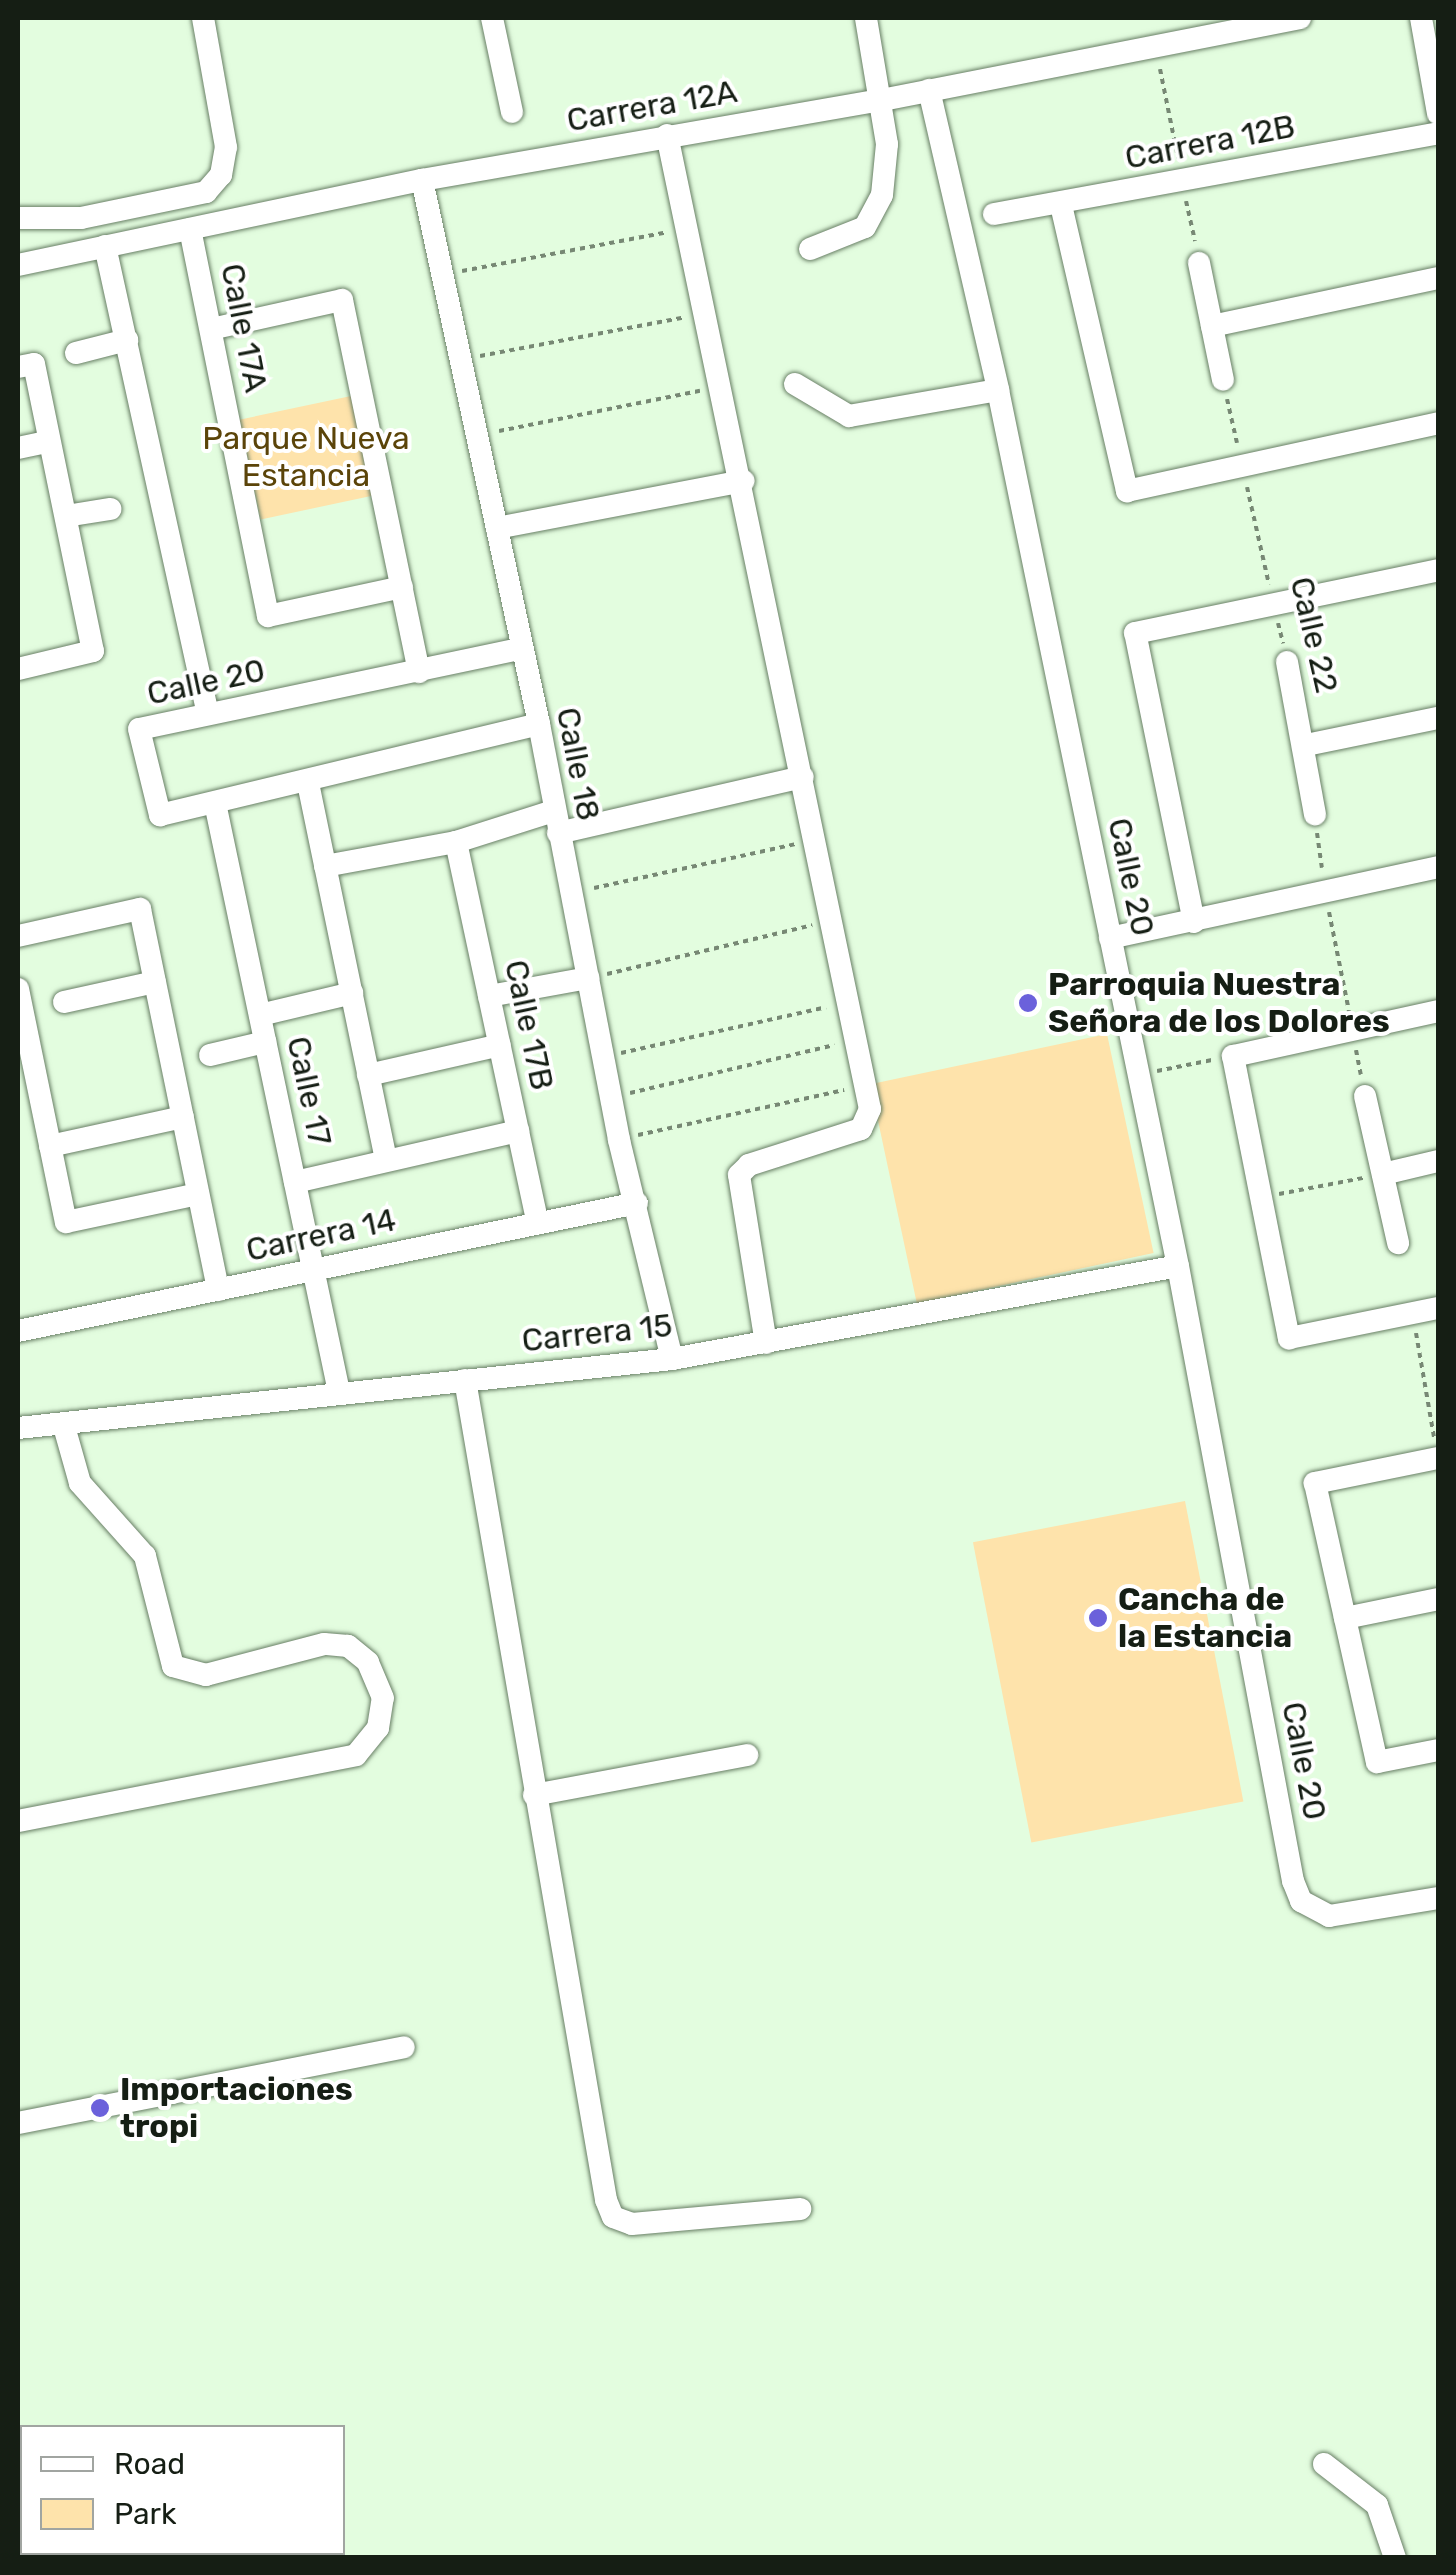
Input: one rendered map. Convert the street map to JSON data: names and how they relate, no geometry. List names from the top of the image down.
{
  "streets": {
    "street": [
      "Carrera 12A",
      "Carrera 12B",
      "Calle 17A",
      "Calle 22",
      "Calle 20",
      "Calle 18",
      "Calle 17B",
      "Calle 17",
      "Carrera 14",
      "Carrera 15"
    ]
  },
  "crossings": [
    ["Carrera 12A", "Calle 17A"],
    ["Carrera 12A", "Calle 20"],
    ["Carrera 12A", "Calle 18"],
    ["Calle 20", "Calle 18"],
    ["Calle 20", "Calle 17"],
    ["Calle 20", "Carrera 15"],
    ["Calle 18", "Carrera 14"],
    ["Calle 18", "Carrera 15"],
    ["Calle 17B", "Carrera 14"],
    ["Calle 17", "Carrera 14"],
    ["Calle 17", "Carrera 15"]
  ],
  "parks": ["Parque Nueva Estancia"],
  "places": ["Parroquia Nuestra Señora de los Dolores", "Cancha de la Estancia", "Importaciones tropi"],
  "legend": ["Road", "Park"]
}
